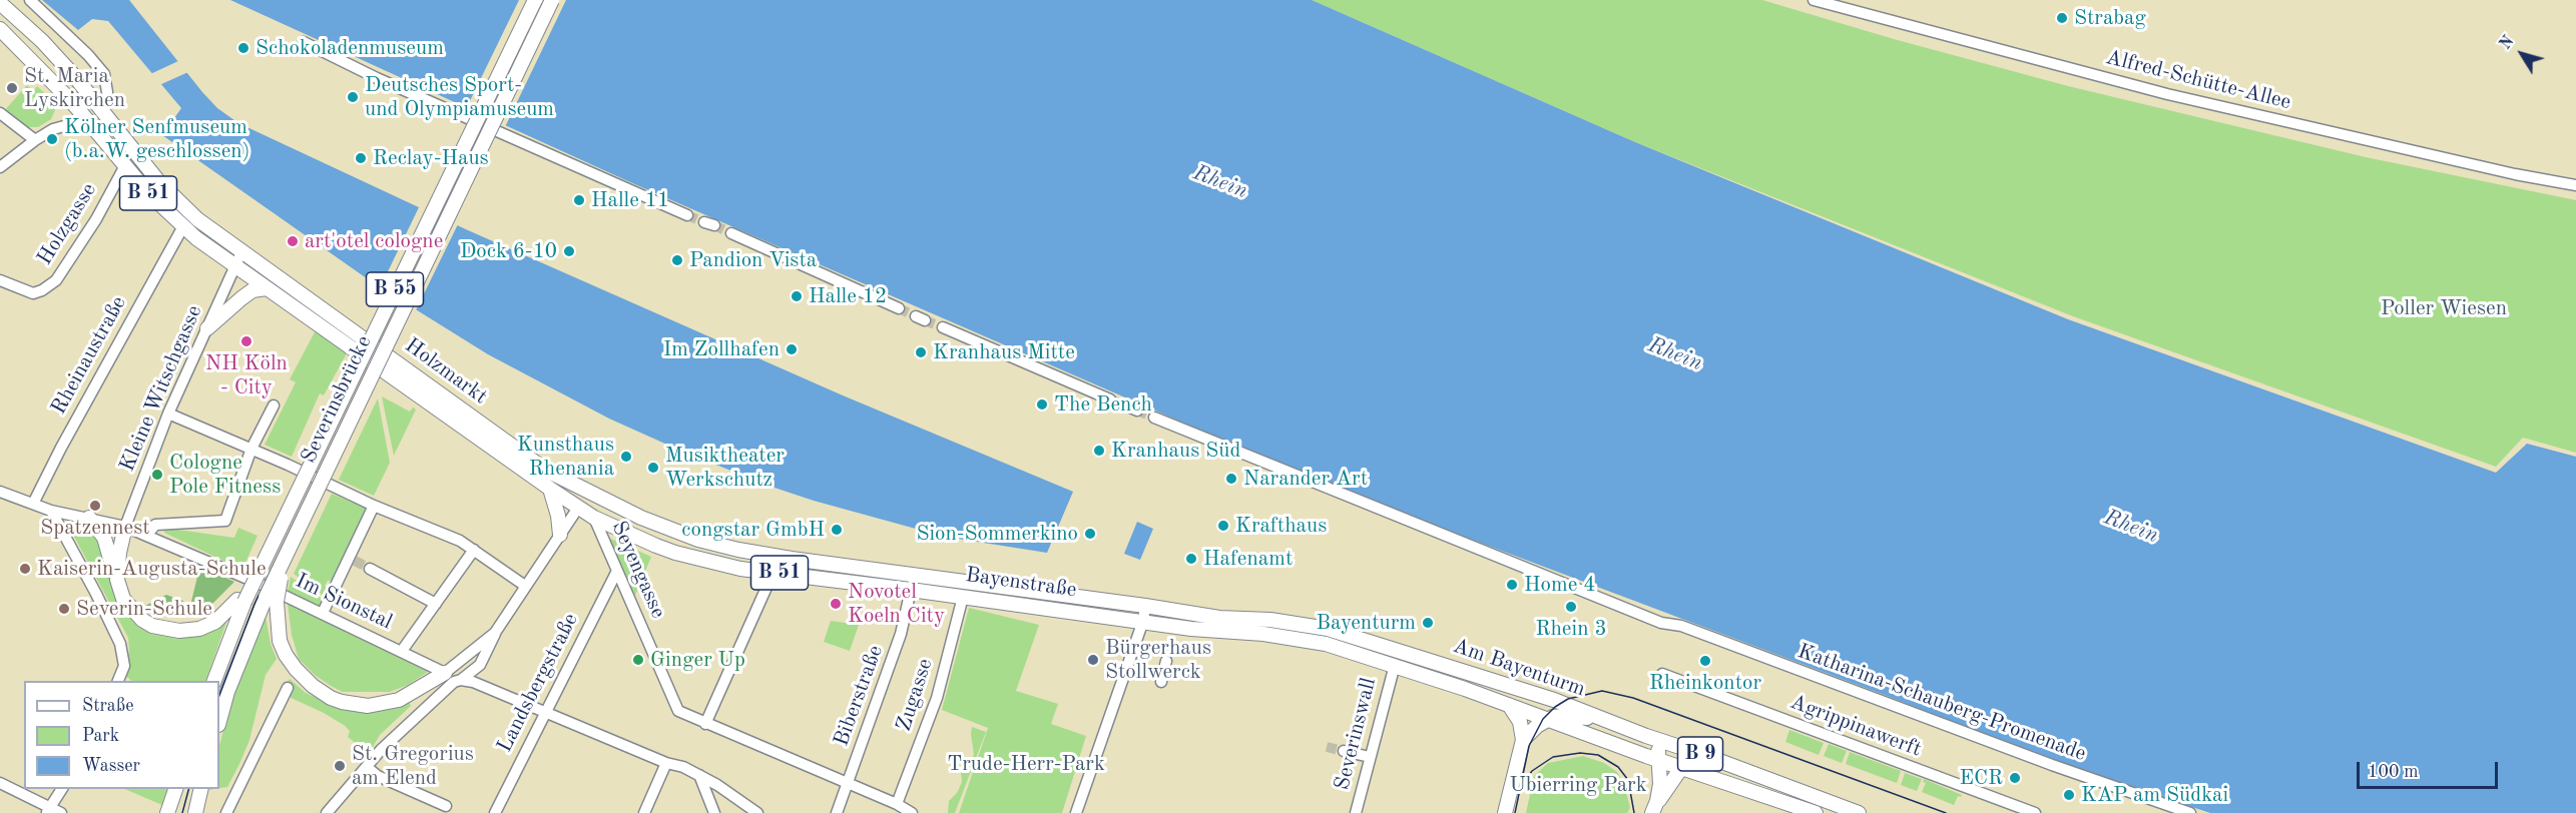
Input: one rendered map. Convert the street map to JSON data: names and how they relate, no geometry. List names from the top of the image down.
{
  "streets": {
    "main road": [
      "B 51",
      "B 55",
      "Holzmarkt",
      "Severinsbrücke",
      "Bayenstraße",
      "Am Bayenturm",
      "B 9"
    ],
    "street": [
      "Alfred-Schütte-Allee",
      "Holzgasse",
      "Rheinaustraße",
      "Kleine Witschgasse",
      "Seyengasse",
      "Im Sionstal",
      "Landsbergstraße",
      "Zugasse",
      "Biberstraße",
      "Katharina-Schauberg-Promenade",
      "Agrippinawerft",
      "Severinswall"
    ]
  },
  "crossings": [
    ["B 51", "Am Bayenturm"],
    ["B 51", "B 9"],
    ["Holzgasse", "Holzmarkt"],
    ["Rheinaustraße", "Holzmarkt"],
    ["Rheinaustraße", "Im Sionstal"],
    ["Holzmarkt", "Kleine Witschgasse"],
    ["Holzmarkt", "Bayenstraße"],
    ["Kleine Witschgasse", "Im Sionstal"],
    ["Seyengasse", "Bayenstraße"],
    ["Seyengasse", "Landsbergstraße"],
    ["Seyengasse", "Zugasse"],
    ["Seyengasse", "Biberstraße"],
    ["Bayenstraße", "Am Bayenturm"],
    ["Bayenstraße", "Zugasse"],
    ["Bayenstraße", "Biberstraße"],
    ["Bayenstraße", "Severinswall"],
    ["Am Bayenturm", "Severinswall"],
    ["Am Bayenturm", "B 9"]
  ],
  "water": ["Rhein"],
  "parks": ["Poller Wiesen", "Trude-Herr-Park", "Ubierring Park"],
  "places": [
    "Strabag",
    "Schokoladenmuseum",
    "St. Maria Lyskirchen",
    "Deutsches Sport- und Olympiamuseum",
    "Kölner Senfmuseum (b.a.W. geschlossen)",
    "Reclay-Haus",
    "Halle 11",
    "art'otel cologne",
    "Dock 6-10",
    "Pandion Vista",
    "Halle 12",
    "NH Köln - City",
    "Im Zollhafen",
    "Kranhaus Mitte",
    "The Bench",
    "Kranhaus Süd",
    "Kunsthaus Rhenania",
    "Musiktheater Werkschutz",
    "Cologne Pole Fitness",
    "Narander Art",
    "Spatzennest",
    "Krafthaus",
    "congstar GmbH",
    "Sion-Sommerkino",
    "Hafenamt",
    "Kaiserin-Augusta-Schule",
    "Home 4",
    "Novotel Koeln City",
    "Rhein 3",
    "Severin-Schule",
    "Bayenturm",
    "Ginger Up",
    "Bürgerhaus Stollwerck",
    "Rheinkontor",
    "St. Gregorius am Elend",
    "ECR",
    "KAP am Südkai"
  ],
  "legend": ["Straße", "Park", "Wasser"],
  "scale_bar": "100 m",
  "north": "top left"
}
